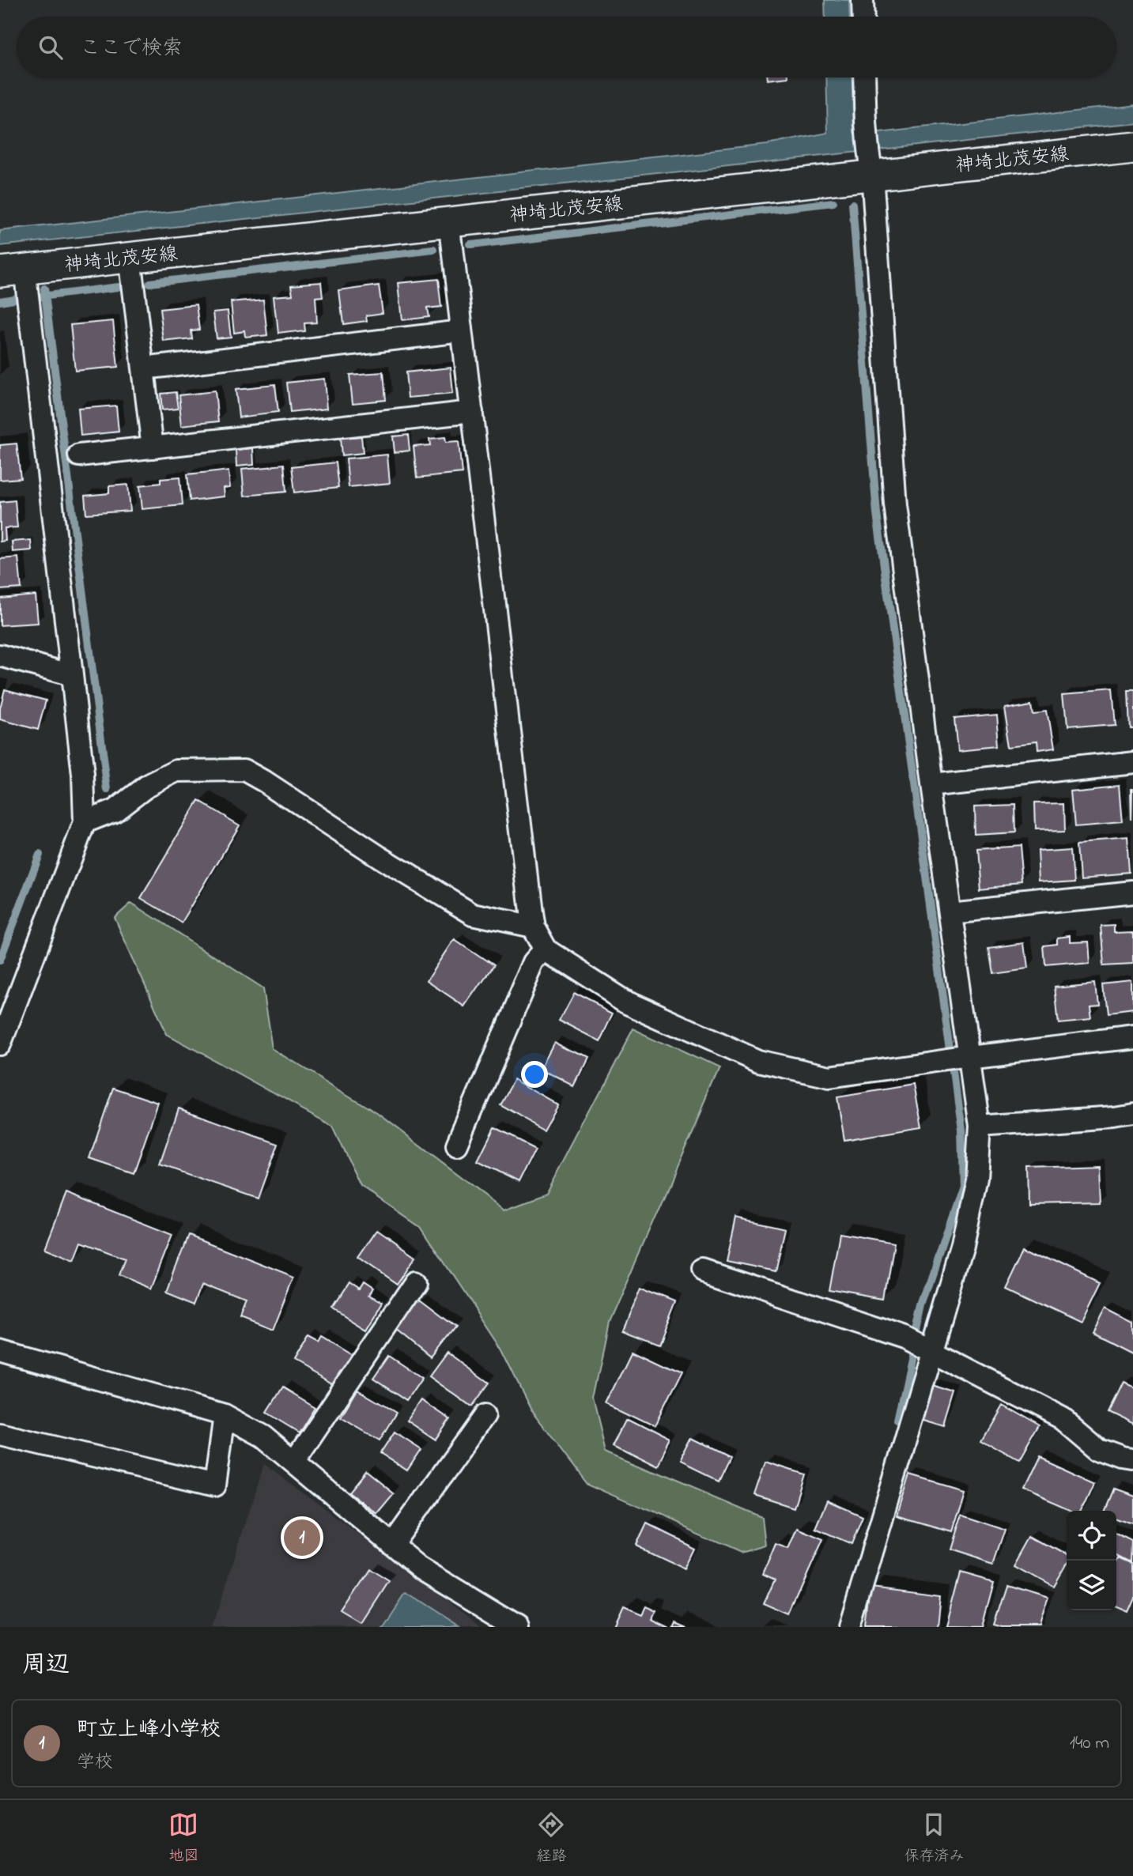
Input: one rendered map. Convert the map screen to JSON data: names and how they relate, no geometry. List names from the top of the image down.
{
  "streets": {
    "main road": ["神埼北茂安線"]
  },
  "page": {
    "search": "ここで検索",
    "pins": "1",
    "heading": "周辺",
    "list": [
      {
        "mark": "1",
        "name": "町立上峰小学校",
        "note": "学校",
        "value": "140 m"
      }
    ],
    "nav": ["地図", "経路", "保存済み"]
  }
}
